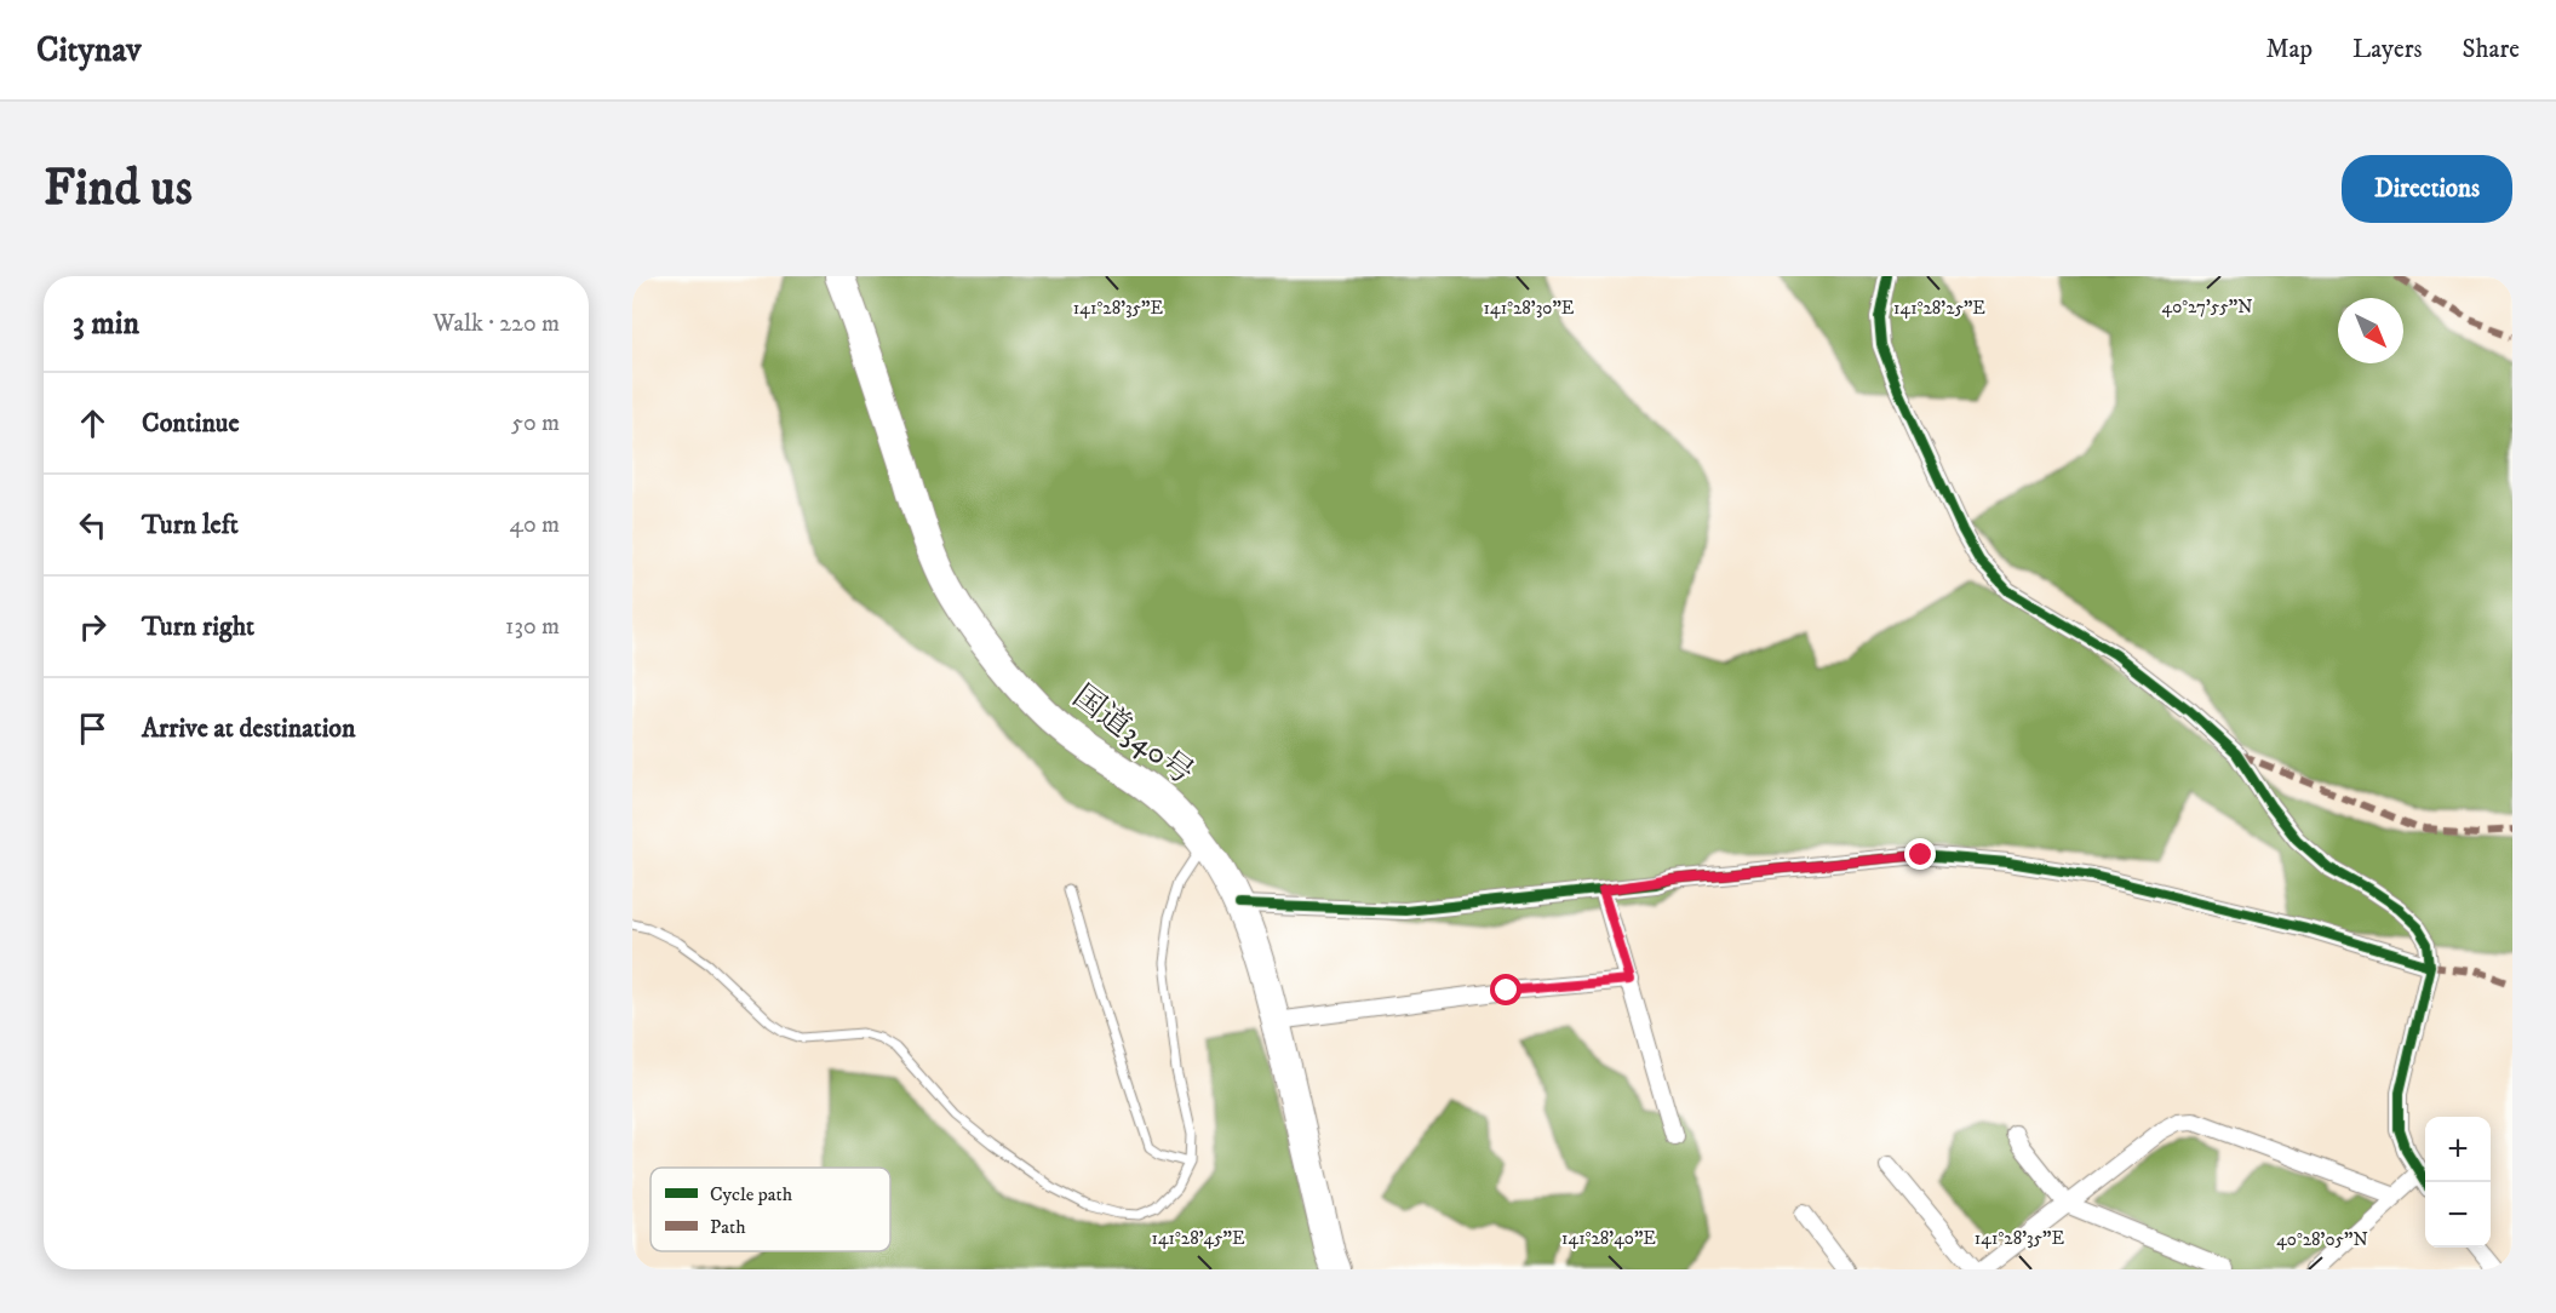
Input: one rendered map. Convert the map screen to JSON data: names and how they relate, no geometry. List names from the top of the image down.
{
  "streets": {
    "highway": ["国道340号"]
  },
  "legend": ["Cycle path", "Path"],
  "north": "bottom right",
  "page": {
    "header": "Citynav",
    "nav": ["Map", "Layers", "Share"],
    "buttons": "Directions",
    "title": "Find us",
    "heading": ["3 min", "Walk · 220 m"],
    "list": [
      ["Continue", "50 m"],
      ["Turn left", "40 m"],
      ["Turn right", "130 m"],
      "Arrive at destination"
    ],
    "map_buttons": ["+", "−"]
  },
  "coordinates": [
    "40°27'55\"N",
    "141°28'35\"E",
    "141°28'30\"E",
    "141°28'25\"E",
    "141°28'45\"E",
    "141°28'40\"E",
    "40°28'05\"N"
  ]
}
